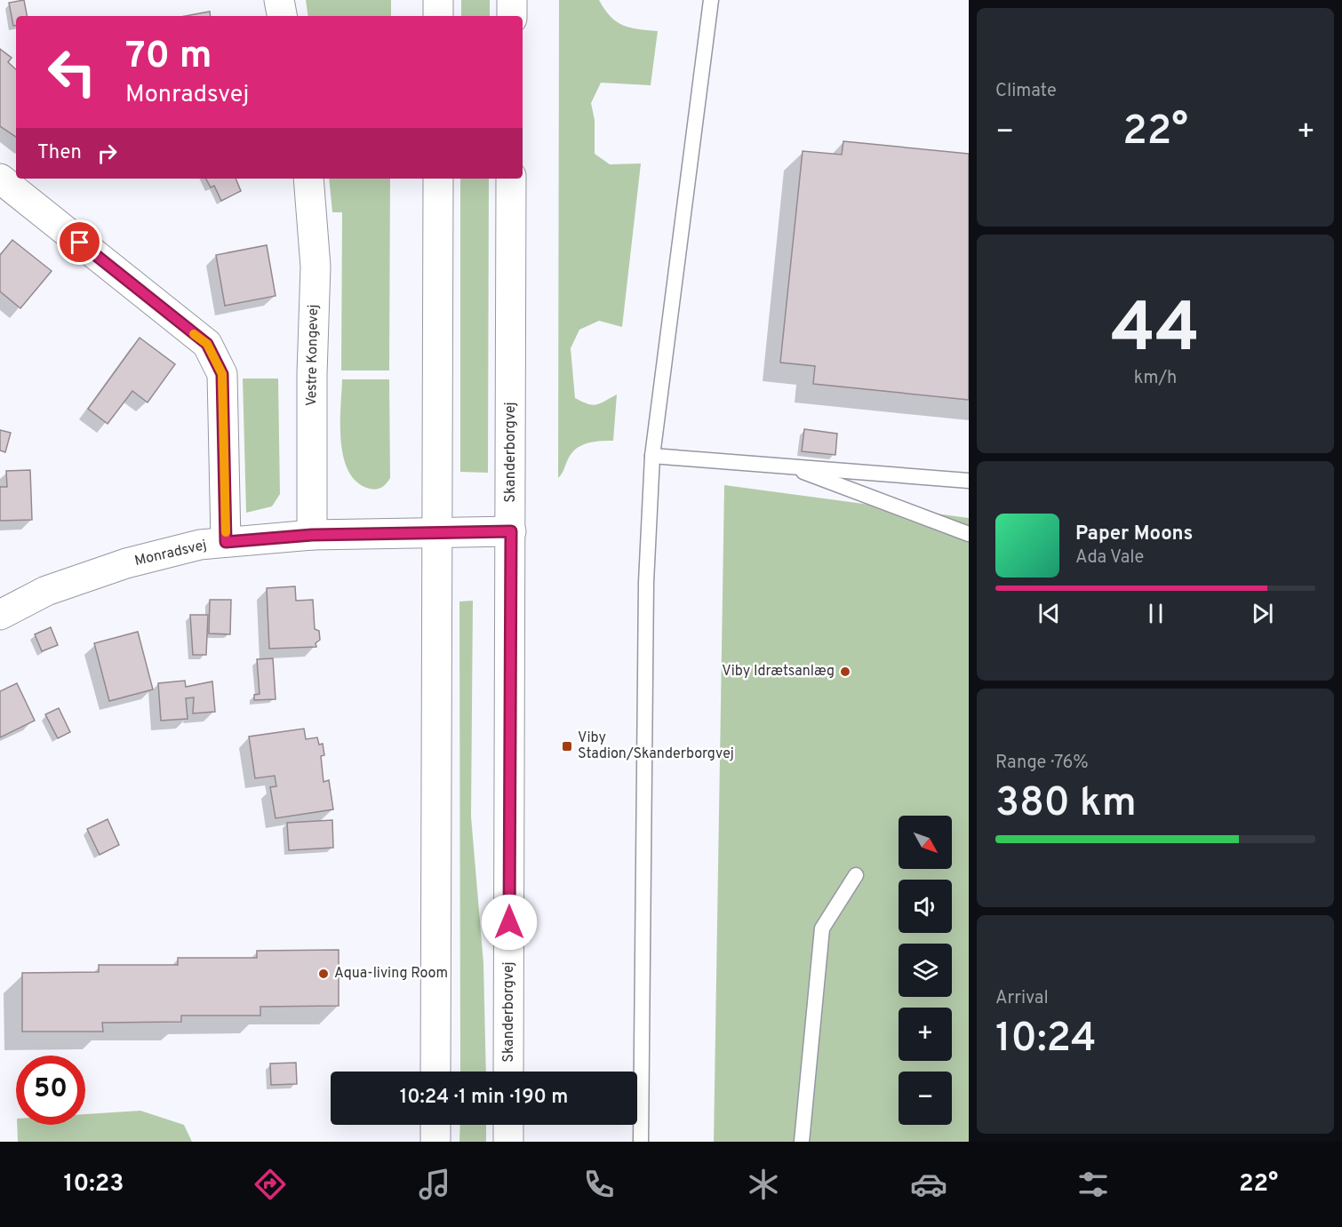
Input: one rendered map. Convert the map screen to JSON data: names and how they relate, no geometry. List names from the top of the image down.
{
  "streets": {
    "main road": ["Vestre Kongevej", "Skanderborgvej", "Monradsvej"]
  },
  "crossings": [
    ["Vestre Kongevej", "Monradsvej"],
    ["Skanderborgvej", "Monradsvej"]
  ],
  "places": {
    "other": ["Viby Idrætsanlæg", "Aqua-living Room"],
    "transit": ["Viby Stadion/Skanderborgvej"]
  },
  "north": "bottom right",
  "page": {
    "tile": [
      "Climate",
      ["44", "km/h"],
      ["Range · 76%", "380 km"],
      ["Arrival", "10:24"]
    ],
    "turn": ["70 m", "Monradsvej"],
    "heat": ["−", "22°", "+"],
    "then": "Then",
    "song": ["Paper Moons", "Ada Vale"],
    "map_buttons": ["+", "−"],
    "limit": "50",
    "trip": "10:24 · 1 min · 190 m",
    "tabs": ["10:23", "22°"]
  }
}
